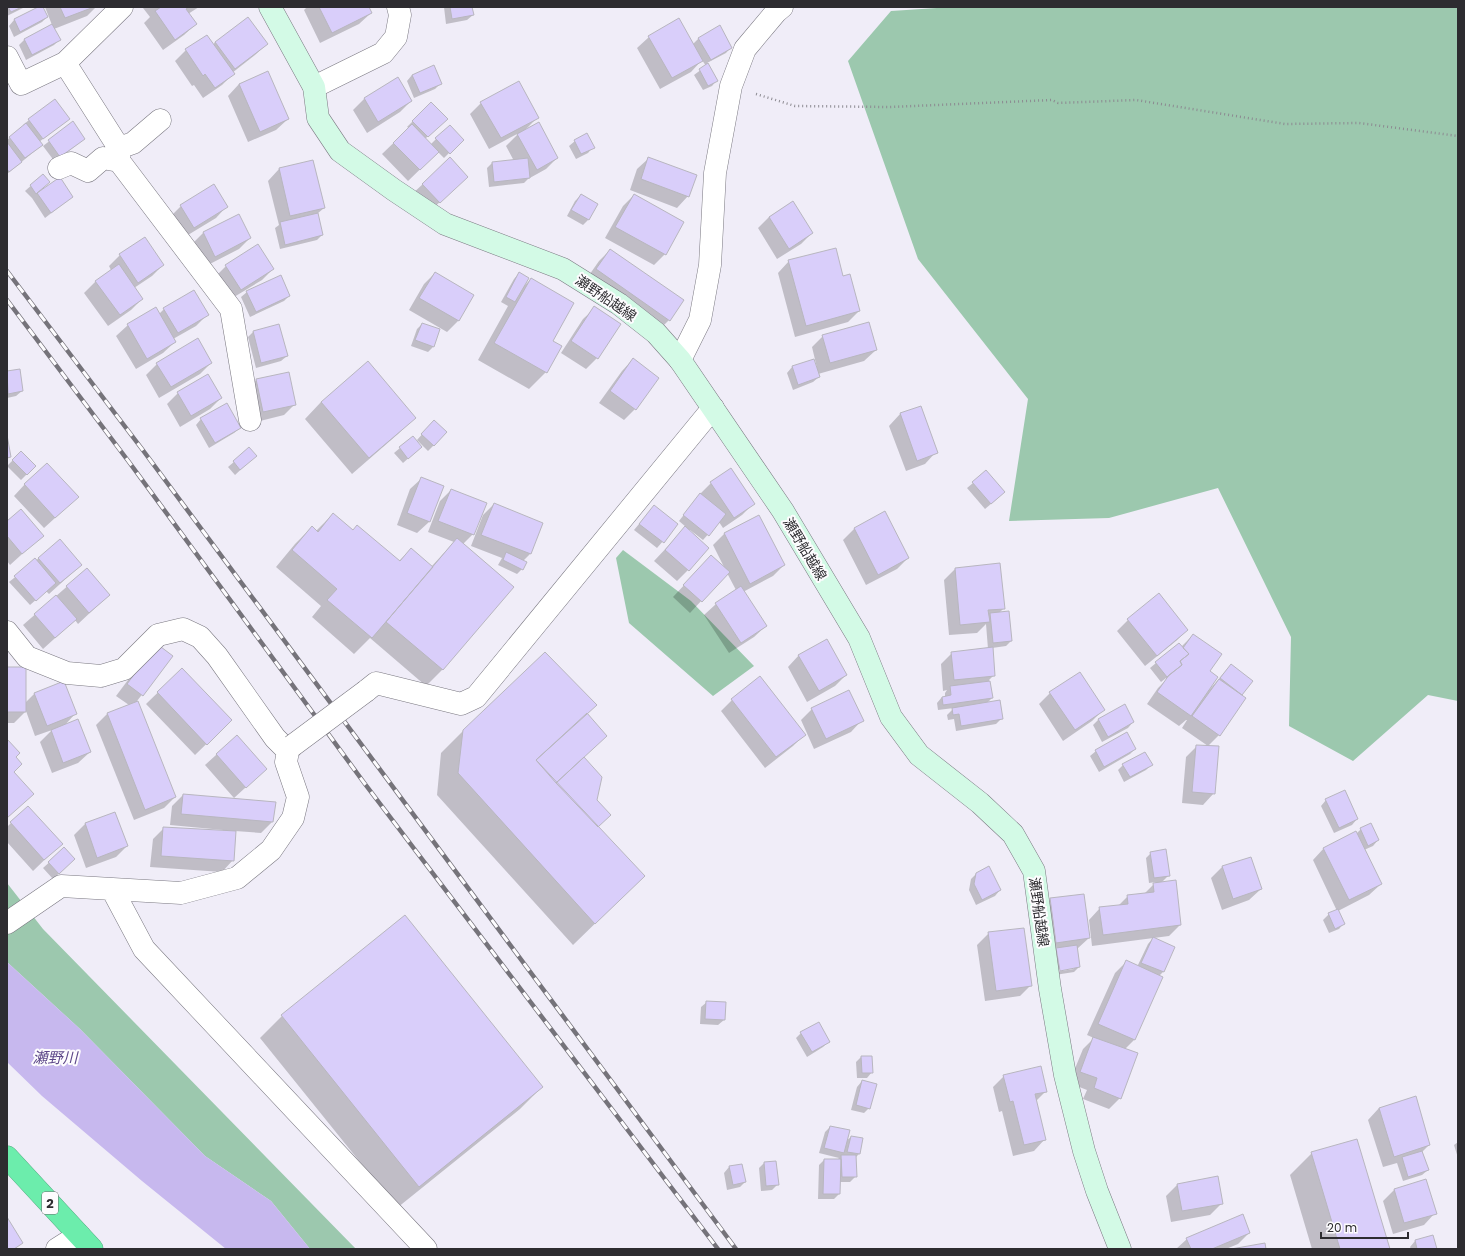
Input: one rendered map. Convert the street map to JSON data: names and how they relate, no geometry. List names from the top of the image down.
{
  "streets": {
    "highway": ["2"],
    "main road": ["瀬野船越線"]
  },
  "water": ["瀬野川"],
  "scale_bar": "20 m"
}
